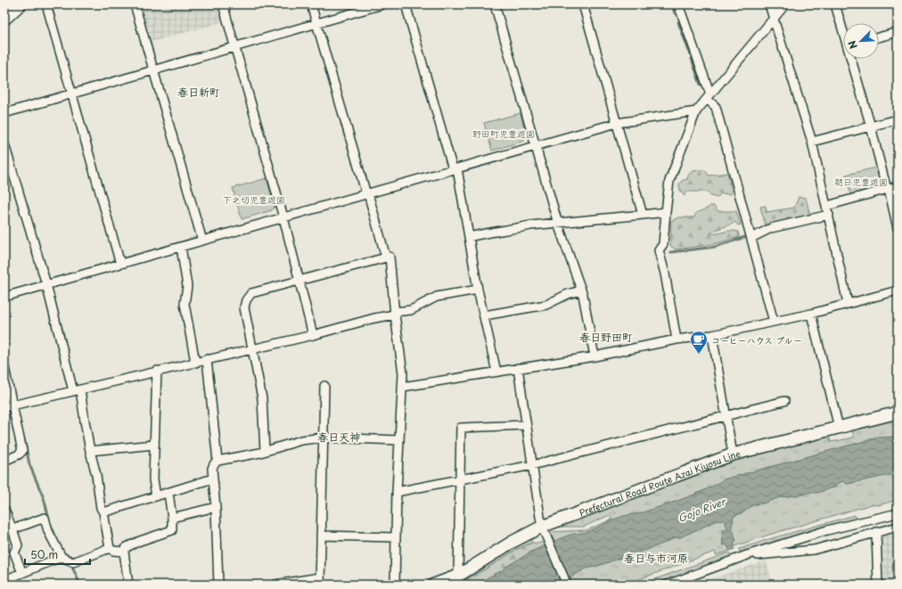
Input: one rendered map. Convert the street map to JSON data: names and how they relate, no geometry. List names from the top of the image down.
{
  "streets": {
    "main road": ["Prefectural Road Route Azai Kiyosu Line"]
  },
  "districts": [
    "春日新町",
    "春日野田町",
    "春日天神",
    "春日与市河原"
  ],
  "water": ["Gojo River"],
  "parks": ["野田町児童遊園", "朝日児童遊園", "下之切児童遊園"],
  "places": {
    "cafe": ["コーヒーハウス ブルー"]
  },
  "scale_bar": "50 m",
  "north": "bottom left"
}
